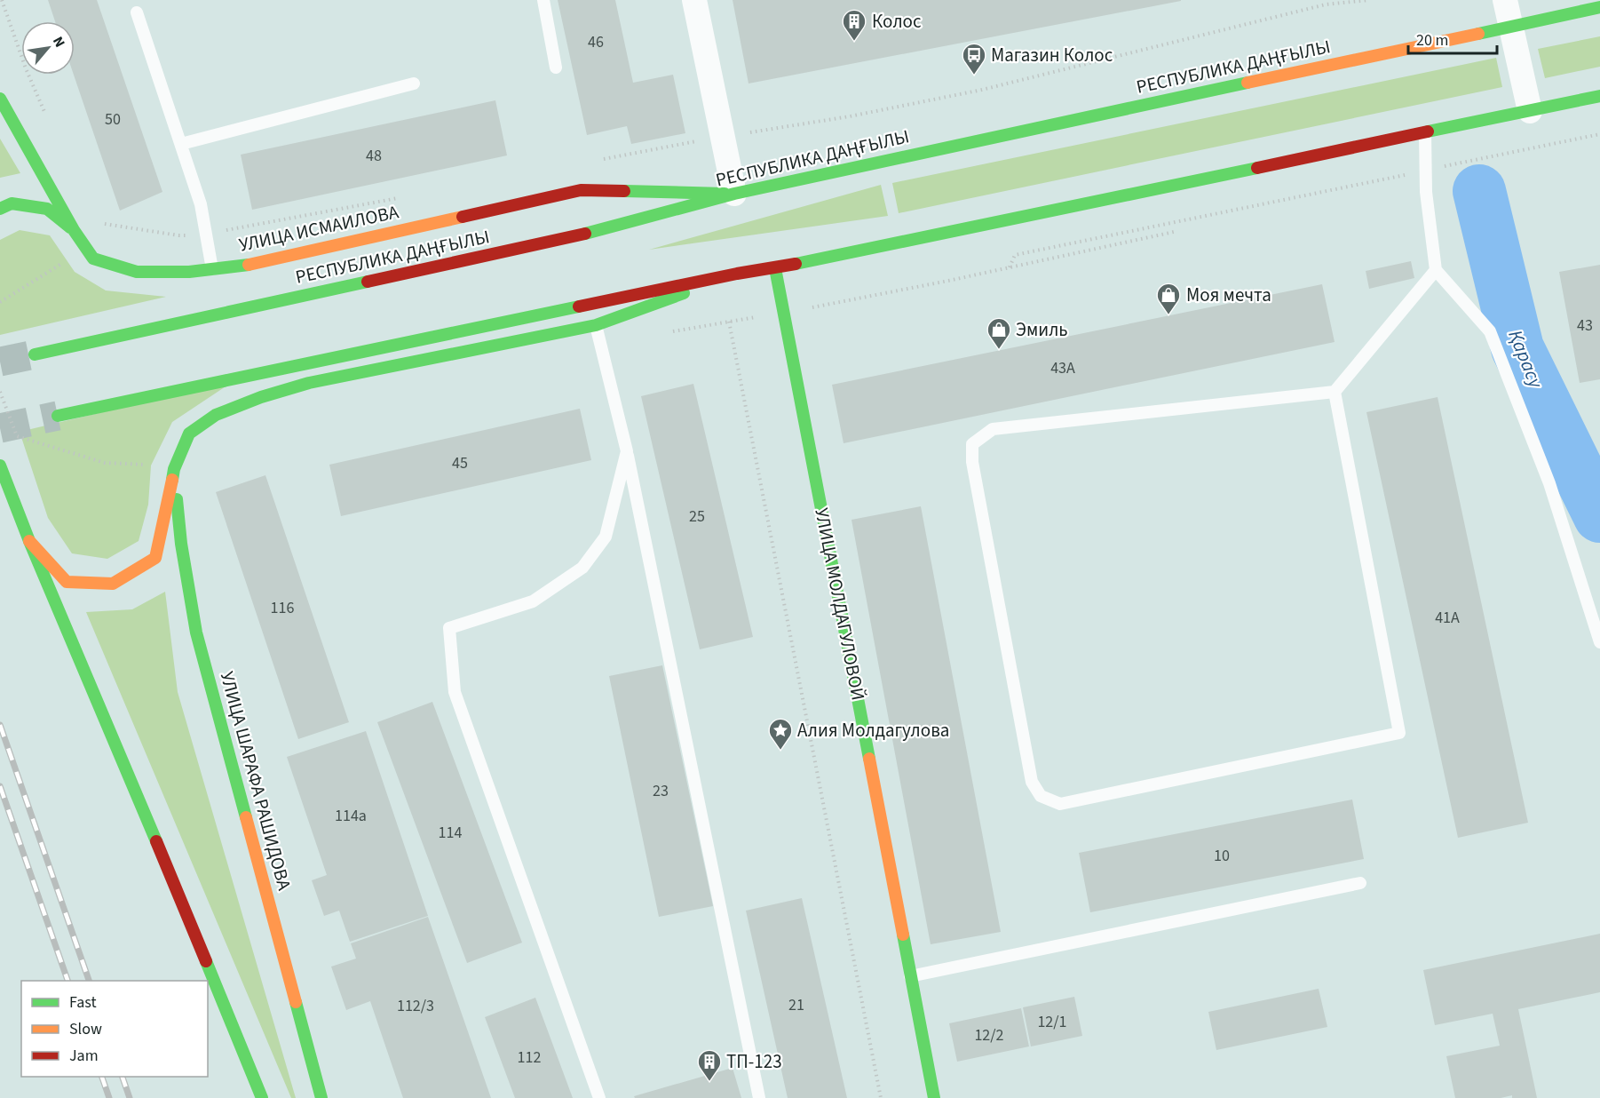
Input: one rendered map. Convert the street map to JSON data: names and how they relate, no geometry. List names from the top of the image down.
{
  "streets": {
    "main road": [
      "РЕСПУБЛИКА ДАҢҒЫЛЫ",
      "УЛИЦА ИСМАИЛОВА",
      "УЛИЦА МОЛДАГУЛОВОЙ",
      "УЛИЦА ШАРАФА РАШИДОВА"
    ]
  },
  "crossings": [
    ["РЕСПУБЛИКА ДАҢҒЫЛЫ", "УЛИЦА ИСМАИЛОВА"]
  ],
  "water": ["Қарасу"],
  "places": {
    "building": ["Колос", "ТП-123"],
    "bus stop": ["Магазин Колос"],
    "shop": ["Моя мечта", "Эмиль"],
    "place": ["Алия Молдагулова"]
  },
  "house_numbers": [
    "46",
    "50",
    "48",
    "43",
    "43А",
    "45",
    "25",
    "116",
    "41А",
    "23",
    "114а",
    "114",
    "10",
    "21",
    "112/3",
    "12/1",
    "12/2",
    "112"
  ],
  "legend": ["Fast", "Slow", "Jam"],
  "scale_bar": "20 m",
  "north": "top right"
}
